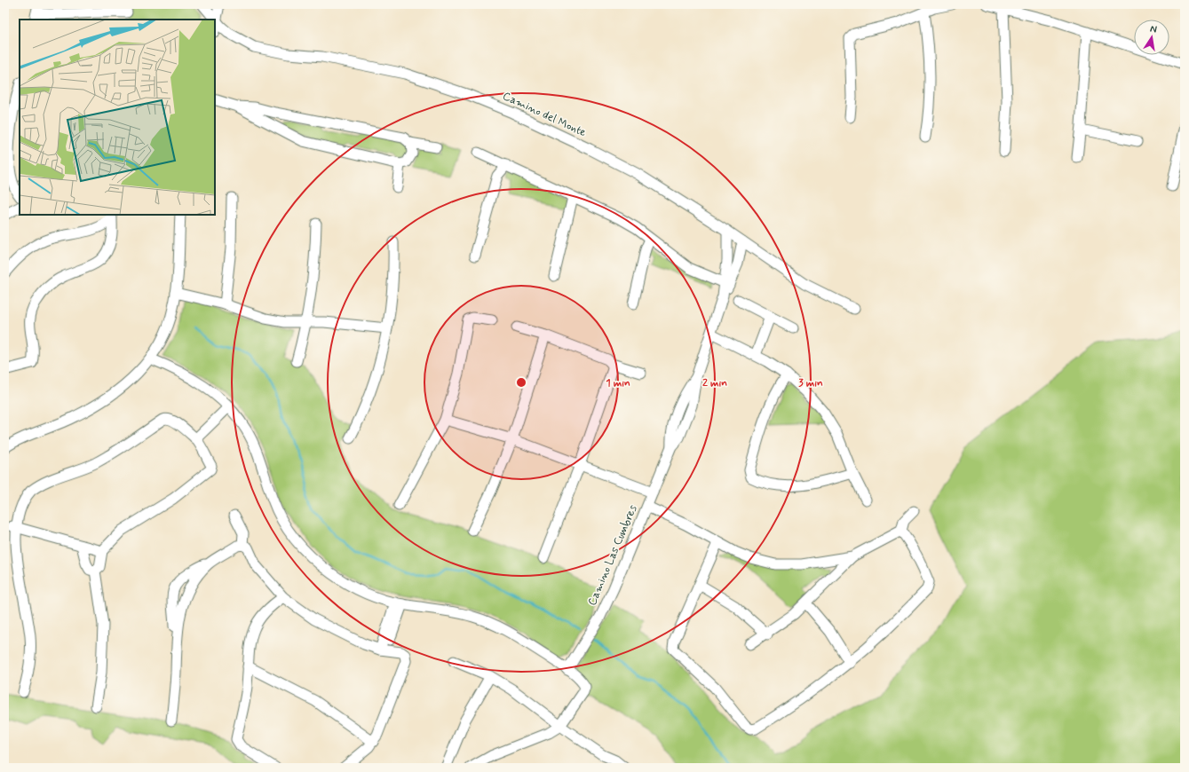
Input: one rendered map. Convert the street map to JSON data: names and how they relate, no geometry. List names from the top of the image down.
{
  "streets": {
    "street": ["Camino del Monte", "Camino Las Cumbres"]
  },
  "crossings": [
    ["Camino del Monte", "Camino Las Cumbres"]
  ],
  "north": "top",
  "rings": ["1 min", "2 min", "3 min"]
}
